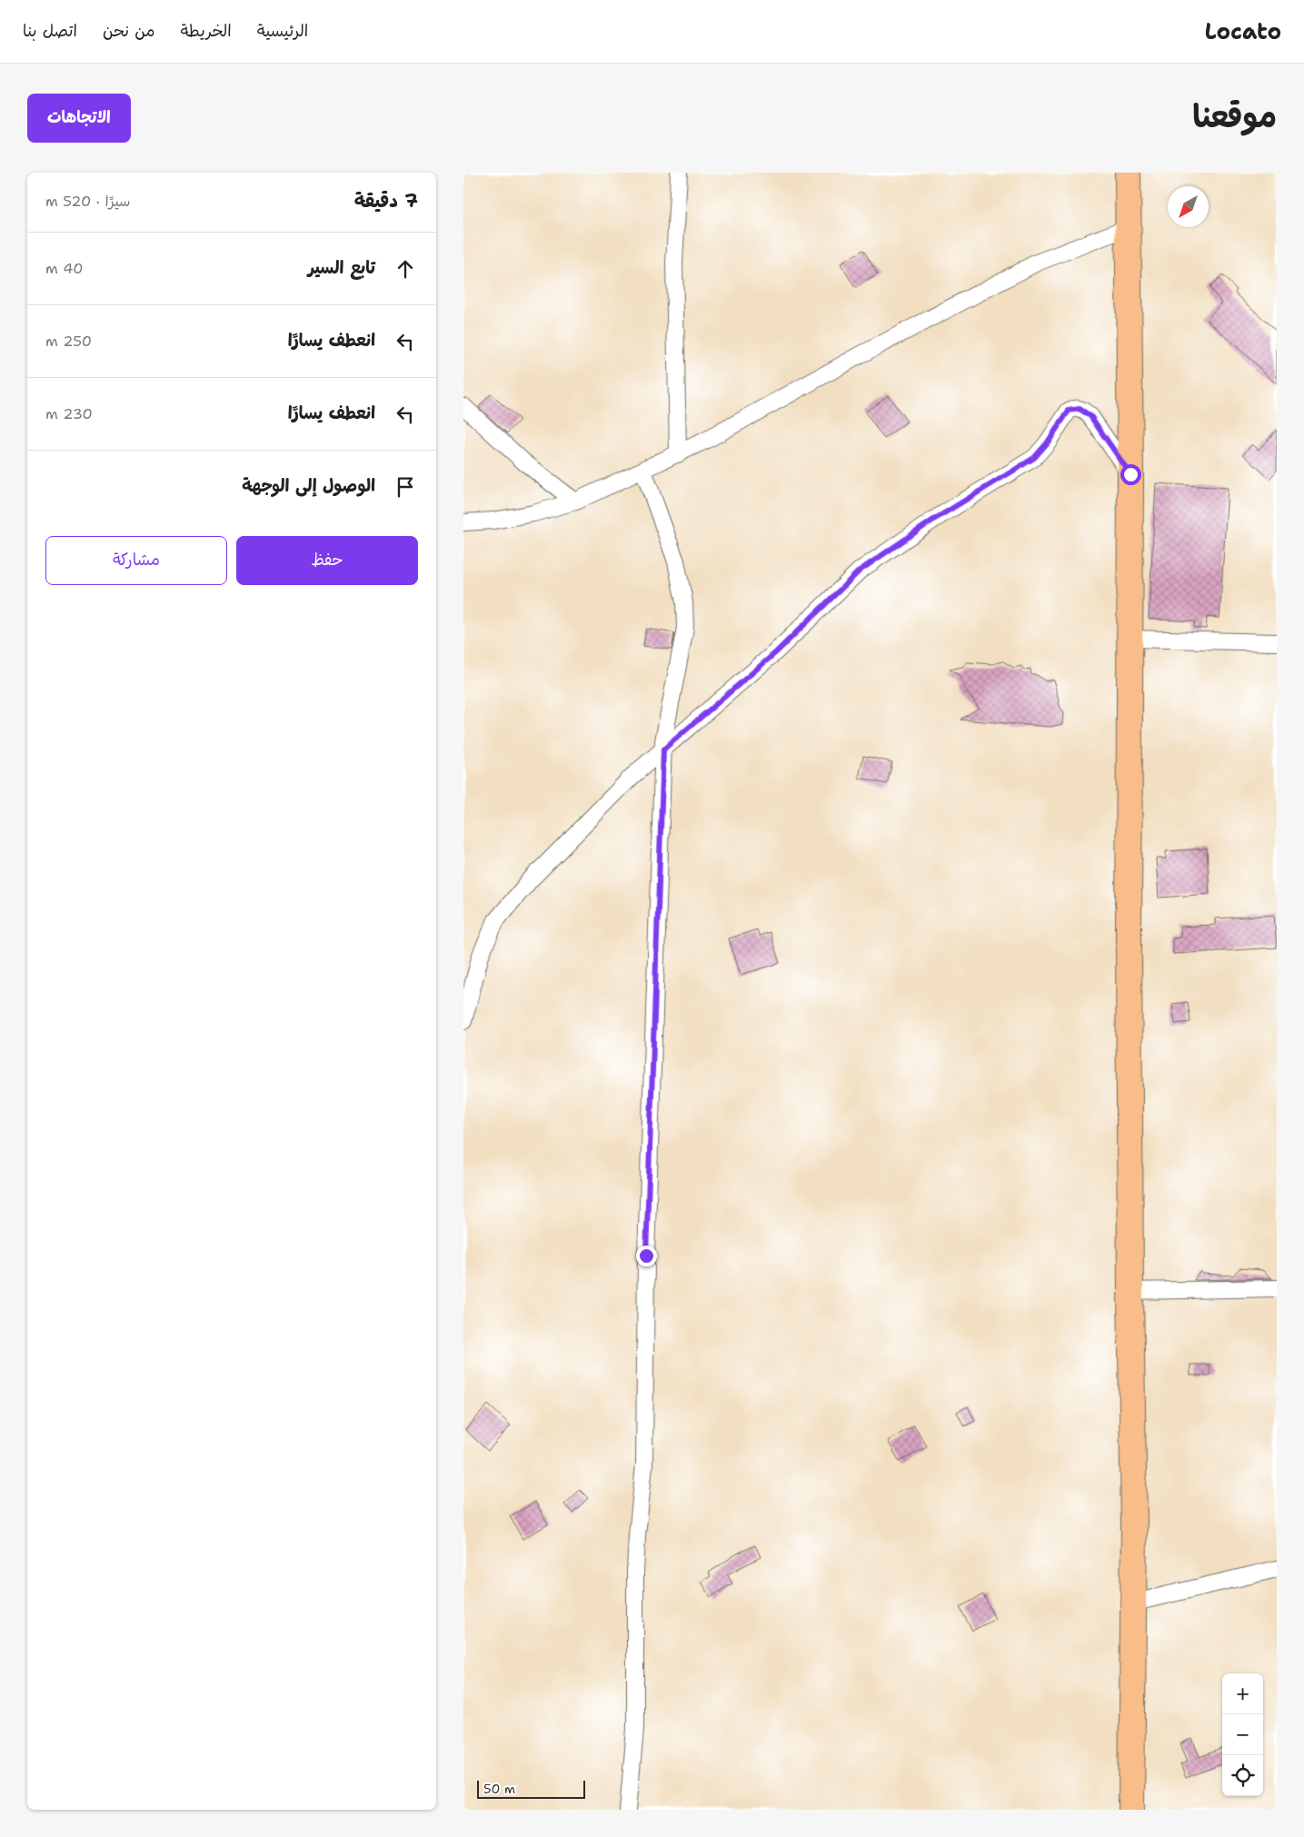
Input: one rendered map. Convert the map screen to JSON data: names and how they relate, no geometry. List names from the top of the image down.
{
  "scale_bar": "50 m",
  "north": "bottom left",
  "page": {
    "header": "Locato",
    "nav": [
      "الرئيسية",
      "الخريطة",
      "من نحن",
      "اتصل بنا"
    ],
    "title": "موقعنا",
    "buttons": [
      "الاتجاهات",
      ["حفظ", "مشاركة"]
    ],
    "heading": ["7 دقيقة", "سيرًا · 520 m"],
    "list": [
      ["تابع السير", "40 m"],
      ["انعطف يسارًا", "250 m"],
      ["انعطف يسارًا", "230 m"],
      "الوصول إلى الوجهة"
    ],
    "map_buttons": ["+", "−"],
    "scale": "50 m"
  }
}
